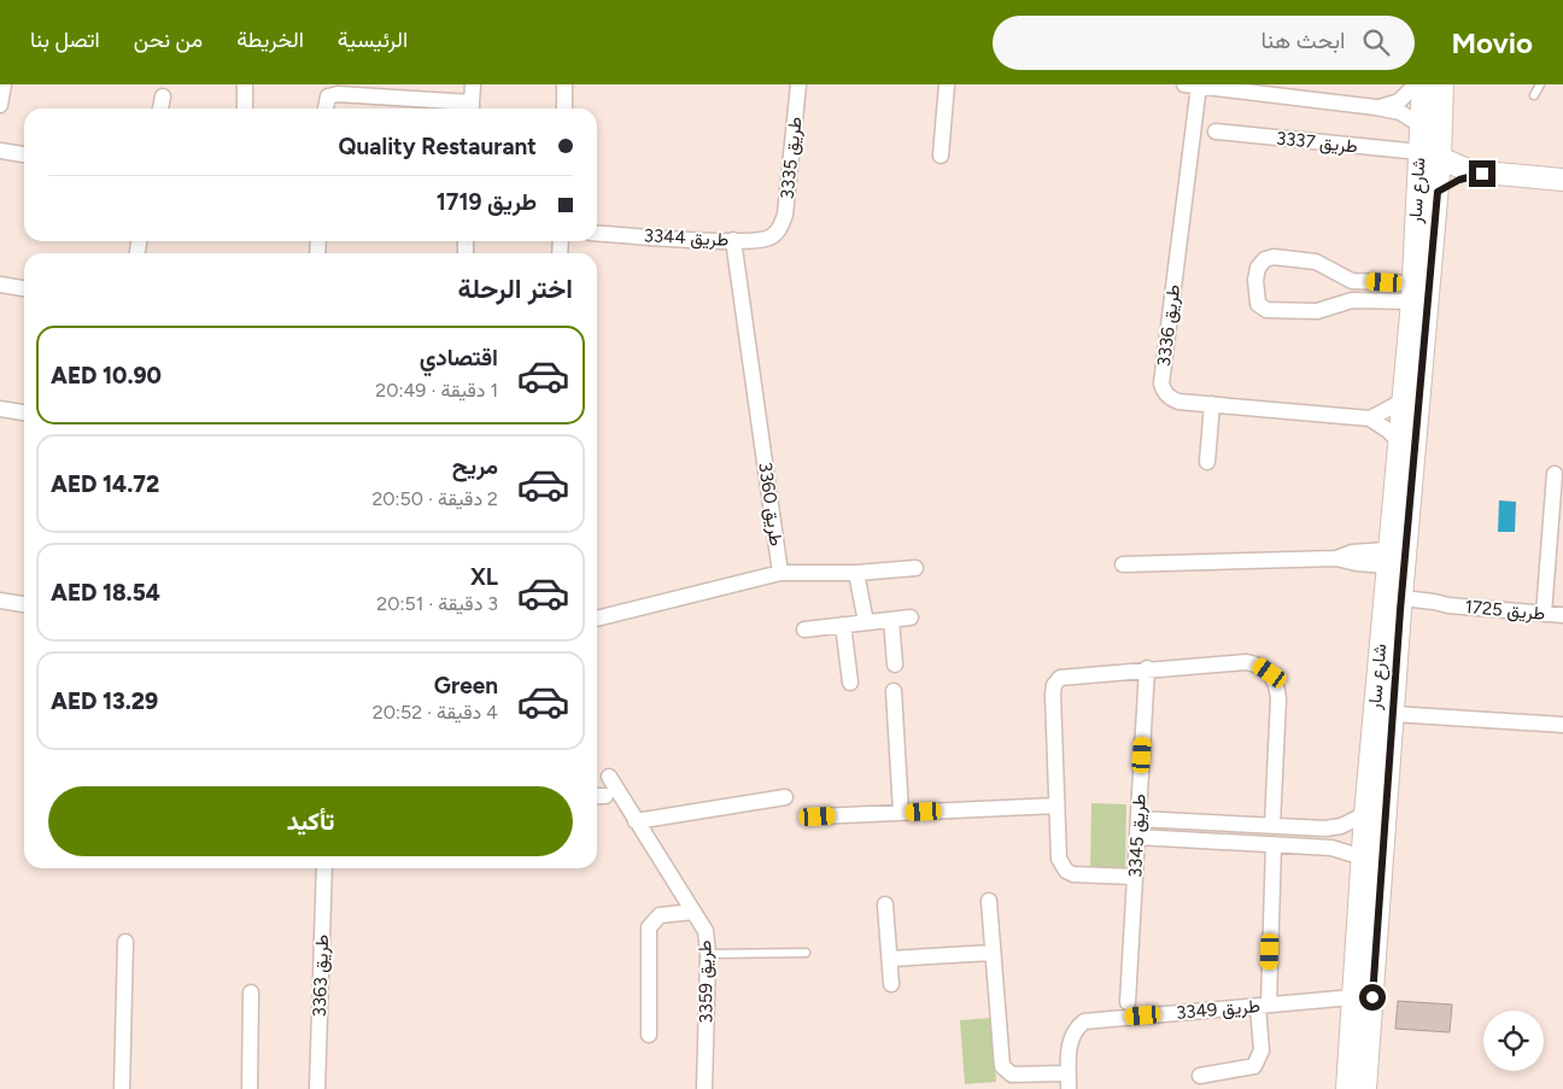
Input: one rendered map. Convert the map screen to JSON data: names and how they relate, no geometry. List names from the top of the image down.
{
  "streets": {
    "street": [
      "طريق 3337",
      "طريق 3335",
      "شارع سار",
      "طريق 3344",
      "طريق 3336",
      "طريق 3360",
      "طريق 1725",
      "طريق 3345",
      "طريق 3363",
      "طريق 3359",
      "طريق 3349"
    ]
  },
  "crossings": [
    ["طريق 3337", "شارع سار"],
    ["طريق 3335", "طريق 3344"],
    ["شارع سار", "طريق 1725"],
    ["شارع سار", "طريق 3349"],
    ["طريق 3344", "طريق 3360"]
  ],
  "page": {
    "header": "Movio",
    "search": "ابحث هنا",
    "nav": [
      "الرئيسية",
      "الخريطة",
      "من نحن",
      "اتصل بنا"
    ],
    "banner": ["Quality Restaurant", "طريق 1719"],
    "heading": "اختر الرحلة",
    "list": [
      {
        "name": "اقتصادي",
        "note": "1 دقيقة · 20:49",
        "value": "AED 10.90"
      },
      {
        "name": "مريح",
        "note": "2 دقيقة · 20:50",
        "value": "AED 14.72"
      },
      {
        "name": "XL",
        "note": "3 دقيقة · 20:51",
        "value": "AED 18.54"
      },
      {
        "name": "Green",
        "note": "4 دقيقة · 20:52",
        "value": "AED 13.29"
      }
    ],
    "buttons": "تأكيد"
  }
}
